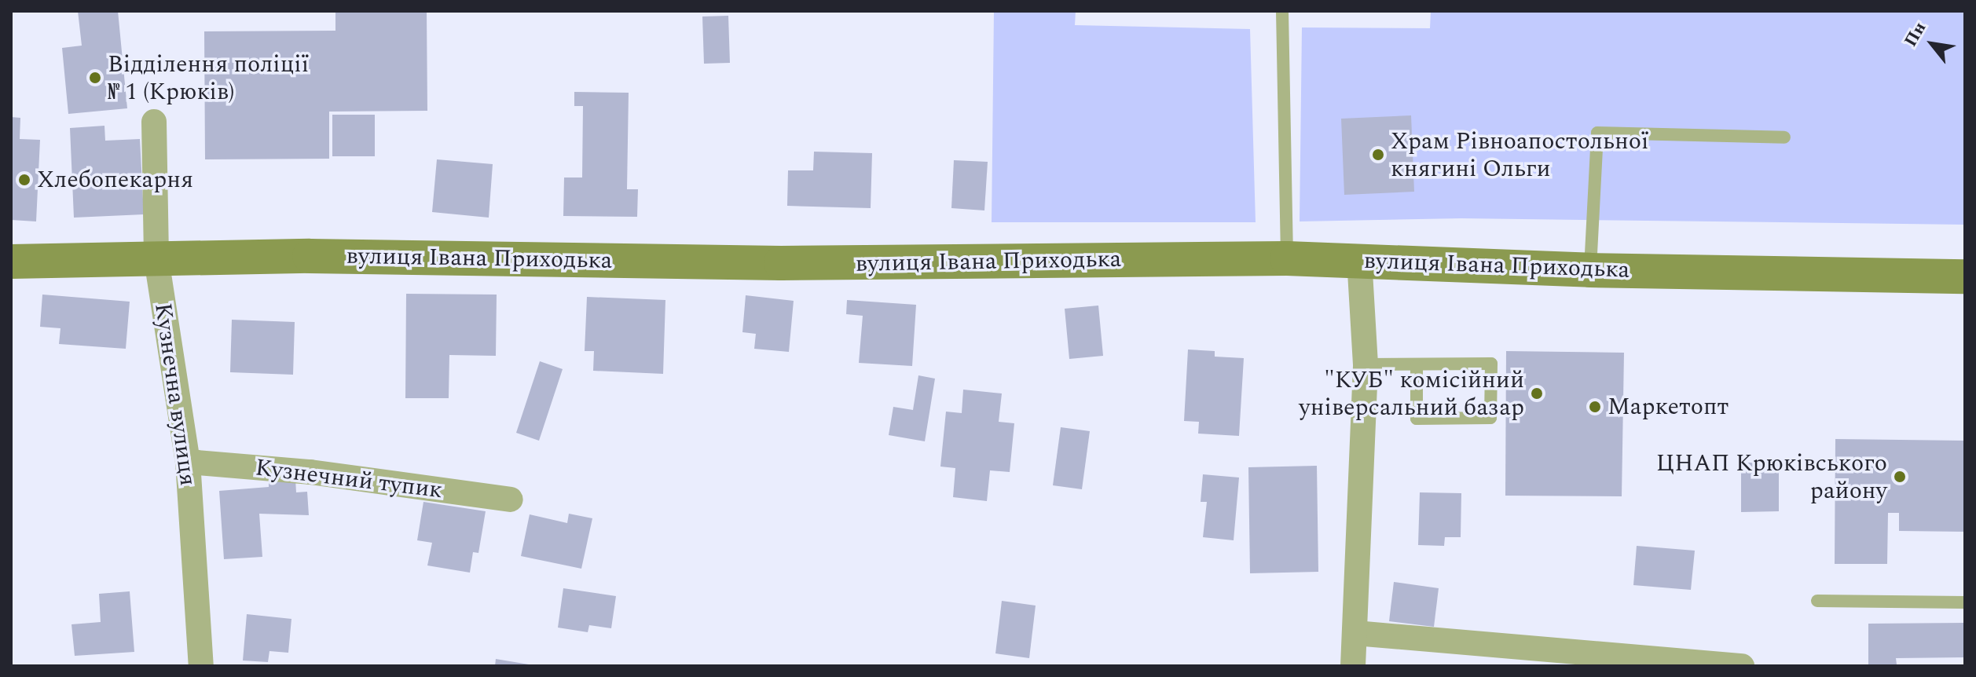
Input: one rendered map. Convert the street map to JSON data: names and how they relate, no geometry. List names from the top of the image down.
{
  "streets": {
    "main road": ["вулиця Івана Приходька"],
    "street": ["Кузнечна вулиця", "Кузнечний тупик"]
  },
  "crossings": [
    ["вулиця Івана Приходька", "Кузнечна вулиця"],
    ["Кузнечна вулиця", "Кузнечний тупик"]
  ],
  "places": [
    "Відділення поліції № 1 (Крюків)",
    "Храм Рівноапостольної княгині Ольги",
    "Хлебопекарня",
    "\"КУБ\" комісійний універсальний базар",
    "Маркетопт",
    "ЦНАП Крюківського району"
  ],
  "north": "top left"
}
